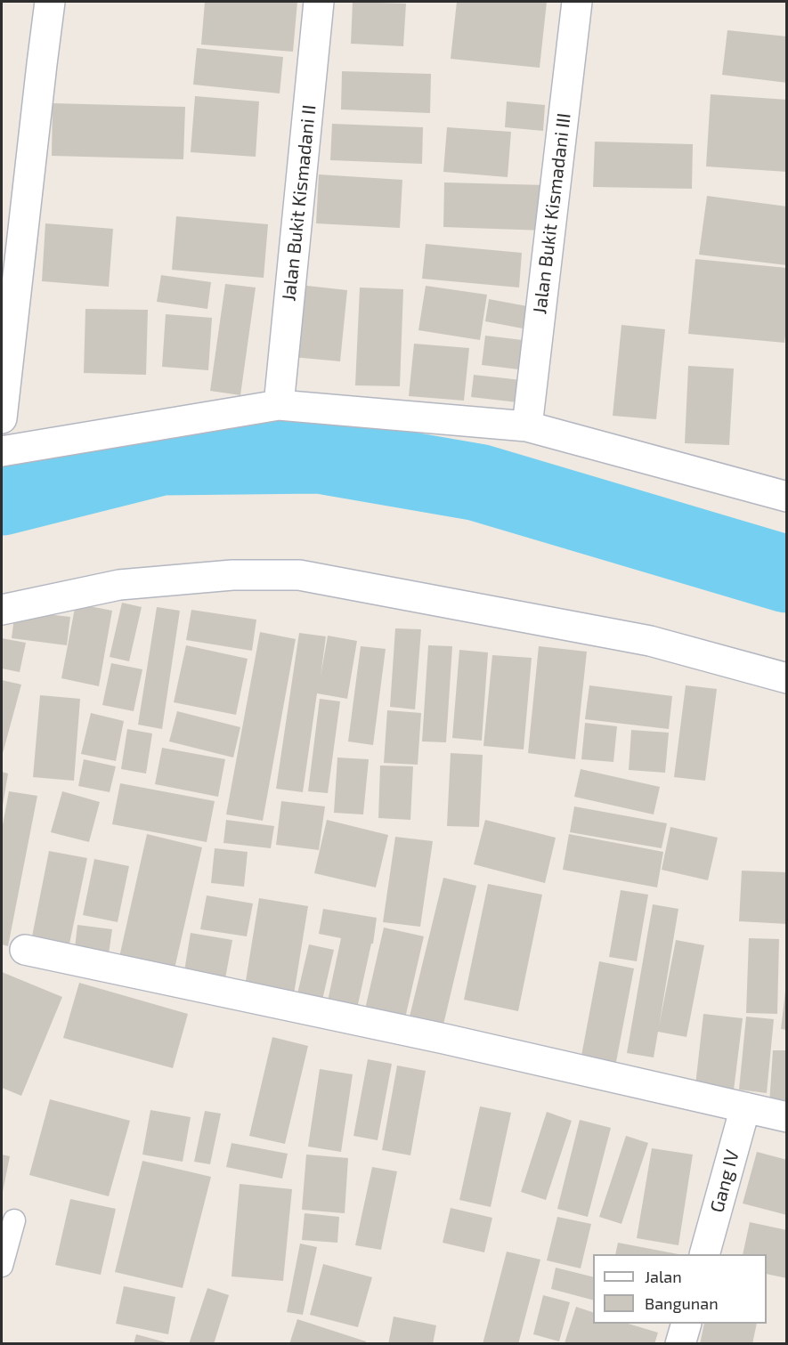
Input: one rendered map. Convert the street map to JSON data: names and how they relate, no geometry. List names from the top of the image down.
{
  "streets": {
    "street": ["Jalan Bukit Kismadani II", "Jalan Bukit Kismadani III", "Gang IV"]
  },
  "legend": ["Jalan", "Bangunan"]
}
